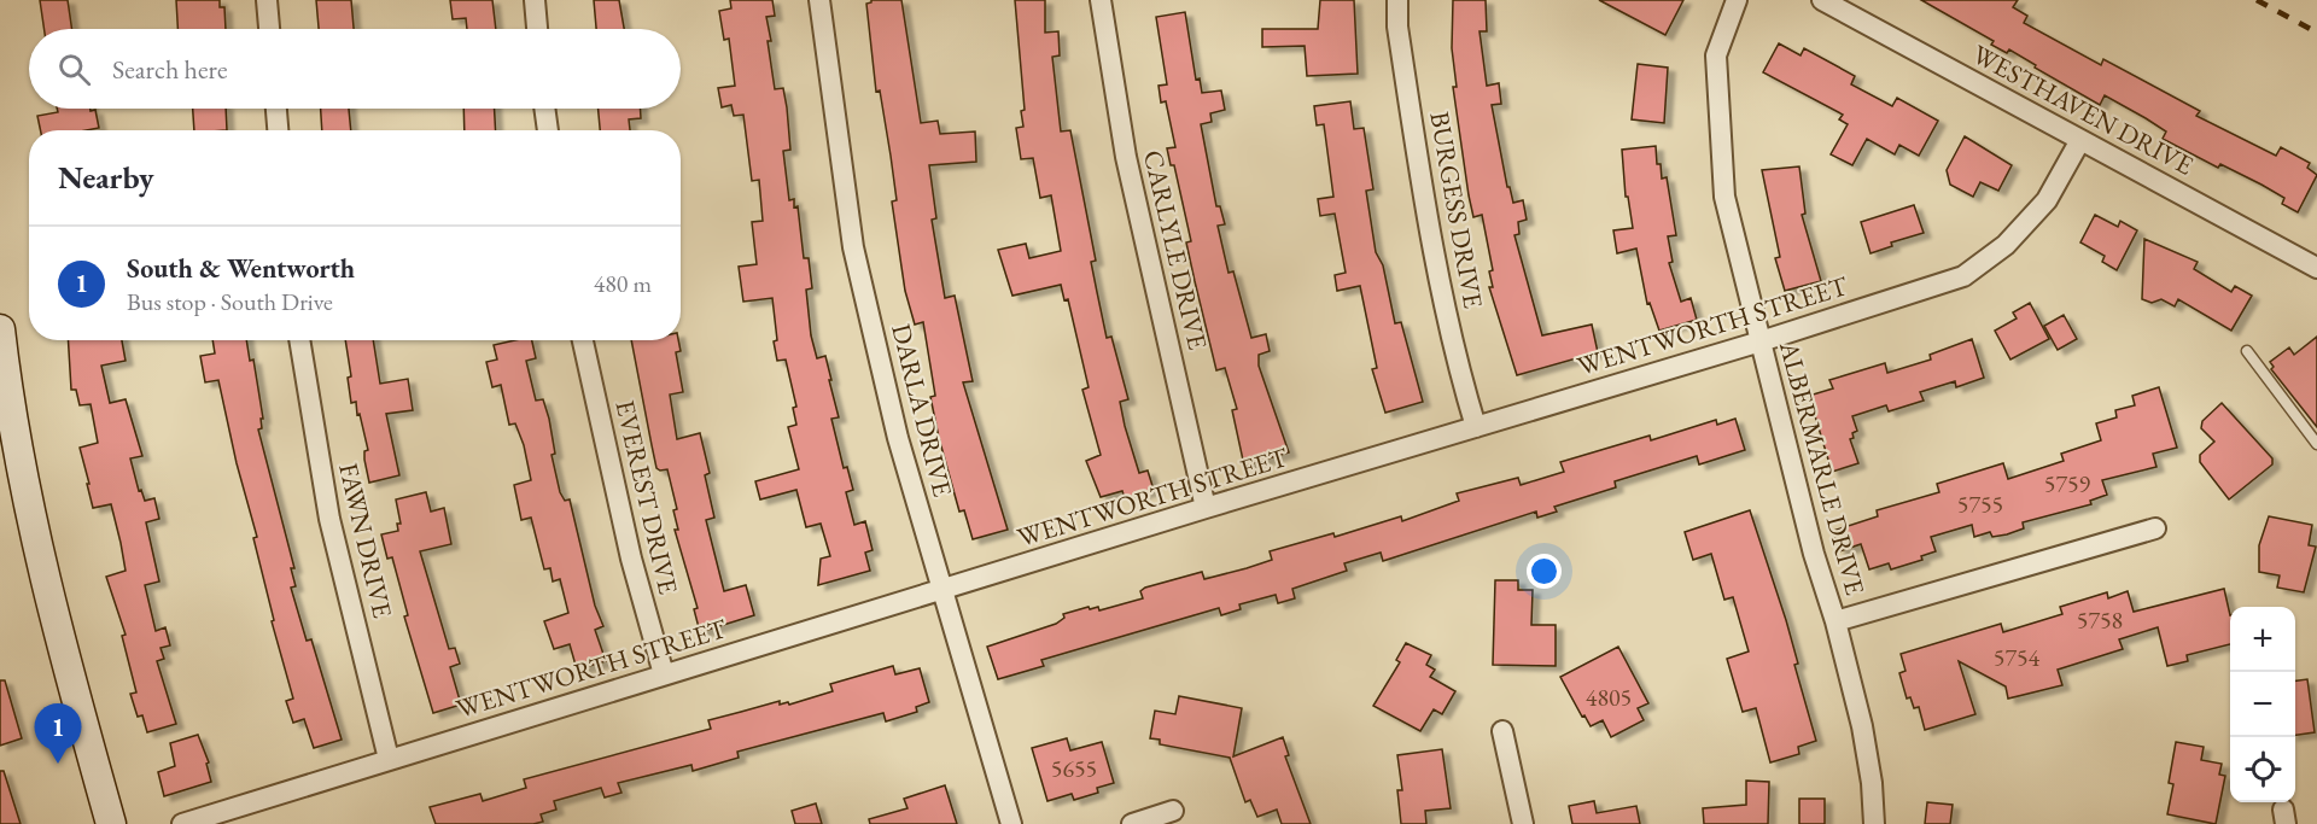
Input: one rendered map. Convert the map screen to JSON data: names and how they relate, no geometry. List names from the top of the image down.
{
  "streets": {
    "street": [
      "WESTHAVEN DRIVE",
      "BURGESS DRIVE",
      "CARLYLE DRIVE",
      "WENTWORTH STREET",
      "DARLA DRIVE",
      "ALBERMARLE DRIVE",
      "EVEREST DRIVE",
      "FAWN DRIVE"
    ]
  },
  "crossings": [
    ["WESTHAVEN DRIVE", "WENTWORTH STREET"],
    ["BURGESS DRIVE", "WENTWORTH STREET"],
    ["CARLYLE DRIVE", "WENTWORTH STREET"],
    ["WENTWORTH STREET", "DARLA DRIVE"],
    ["WENTWORTH STREET", "ALBERMARLE DRIVE"],
    ["WENTWORTH STREET", "EVEREST DRIVE"],
    ["WENTWORTH STREET", "FAWN DRIVE"]
  ],
  "house_numbers": [
    "5759",
    "5755",
    "5758",
    "5754",
    "4805",
    "5655"
  ],
  "page": {
    "search": "Search here",
    "heading": "Nearby",
    "list": [
      {
        "mark": "1",
        "name": "South & Wentworth",
        "note": "Bus stop · South Drive",
        "value": "480 m"
      }
    ],
    "map_buttons": ["+", "−"],
    "pins": "1"
  }
}
